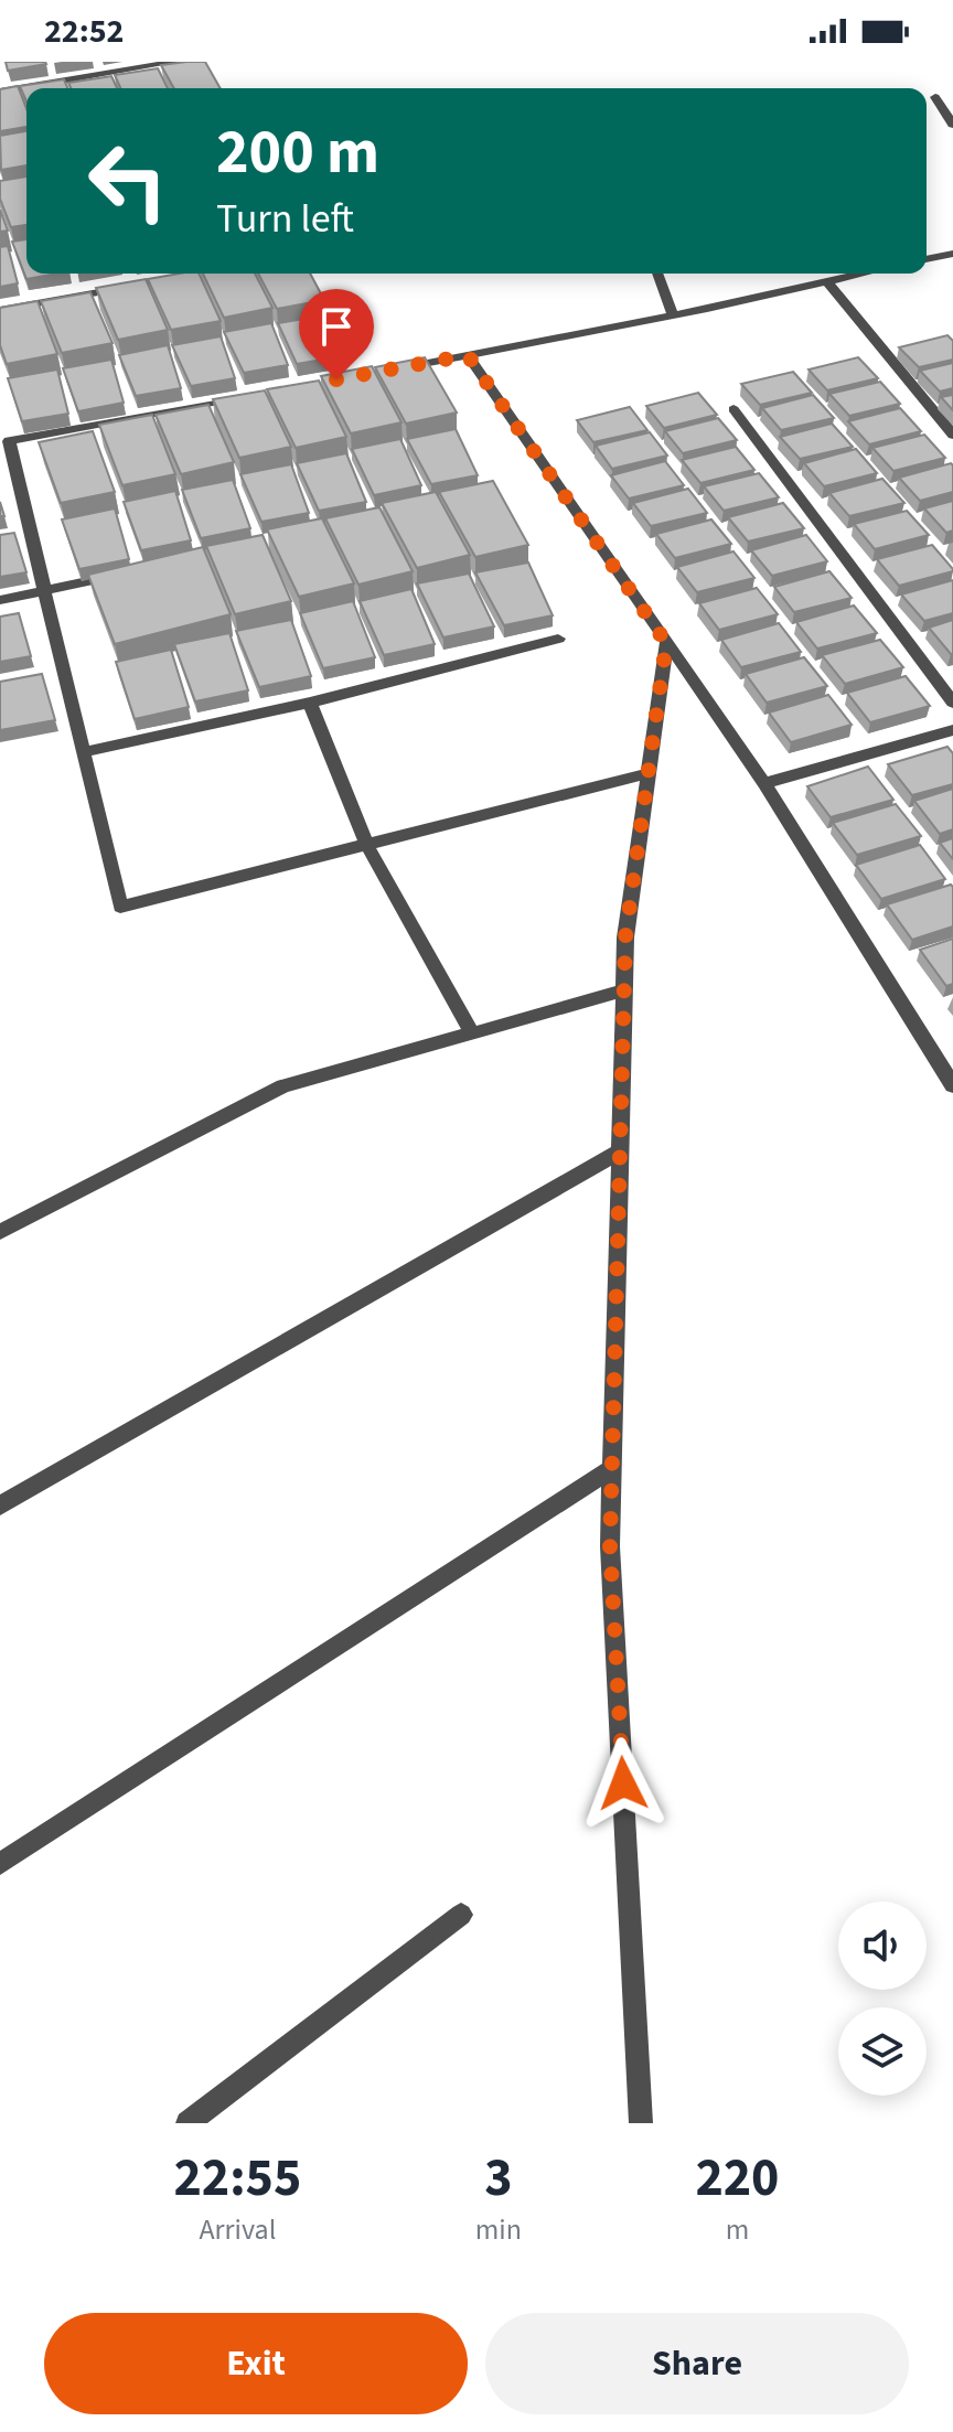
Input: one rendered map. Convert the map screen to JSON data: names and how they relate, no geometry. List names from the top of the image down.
{
  "page": {
    "status": "22:52",
    "turn": ["200 m", "Turn left"],
    "eta": [
      "22:55",
      "Arrival",
      "3",
      "min",
      "220",
      "m"
    ],
    "buttons": ["Exit", "Share"]
  }
}
